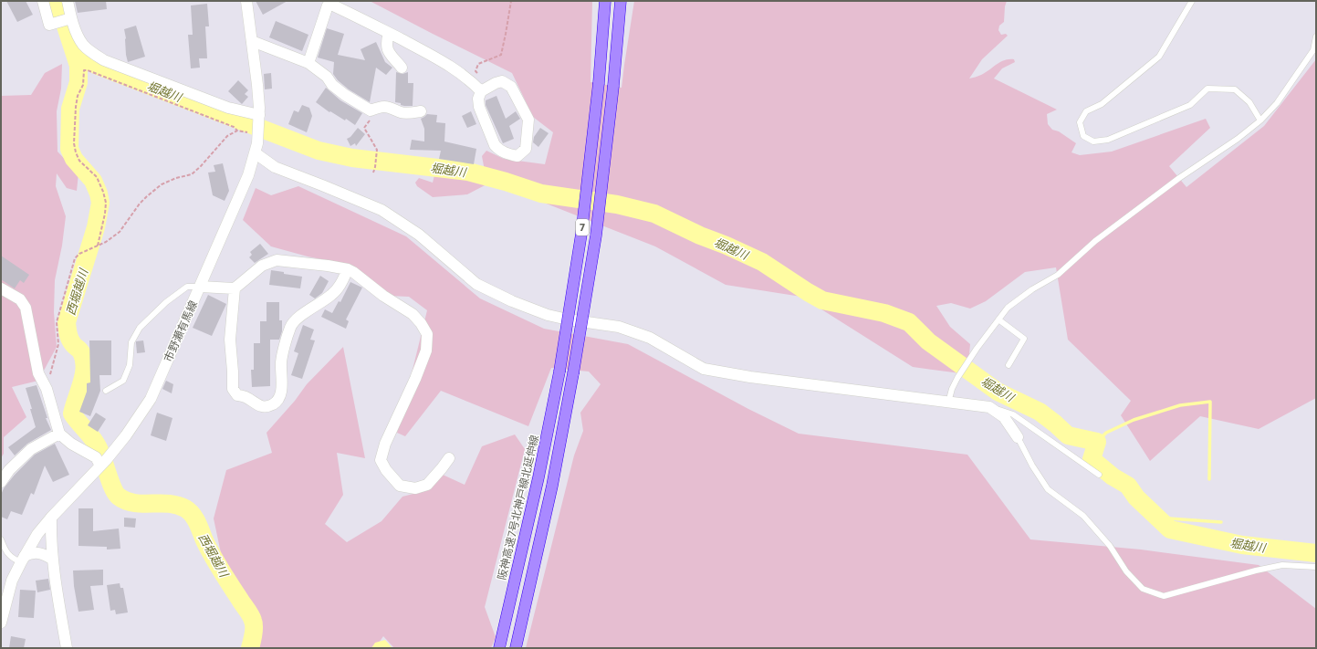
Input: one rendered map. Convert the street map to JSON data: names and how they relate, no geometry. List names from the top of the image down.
{
  "streets": {
    "highway": ["7", "阪神高速7号北神戸線北延伸線"],
    "street": ["市野瀬有馬線"]
  },
  "water": ["堀越川", "西堀越川"]
}
